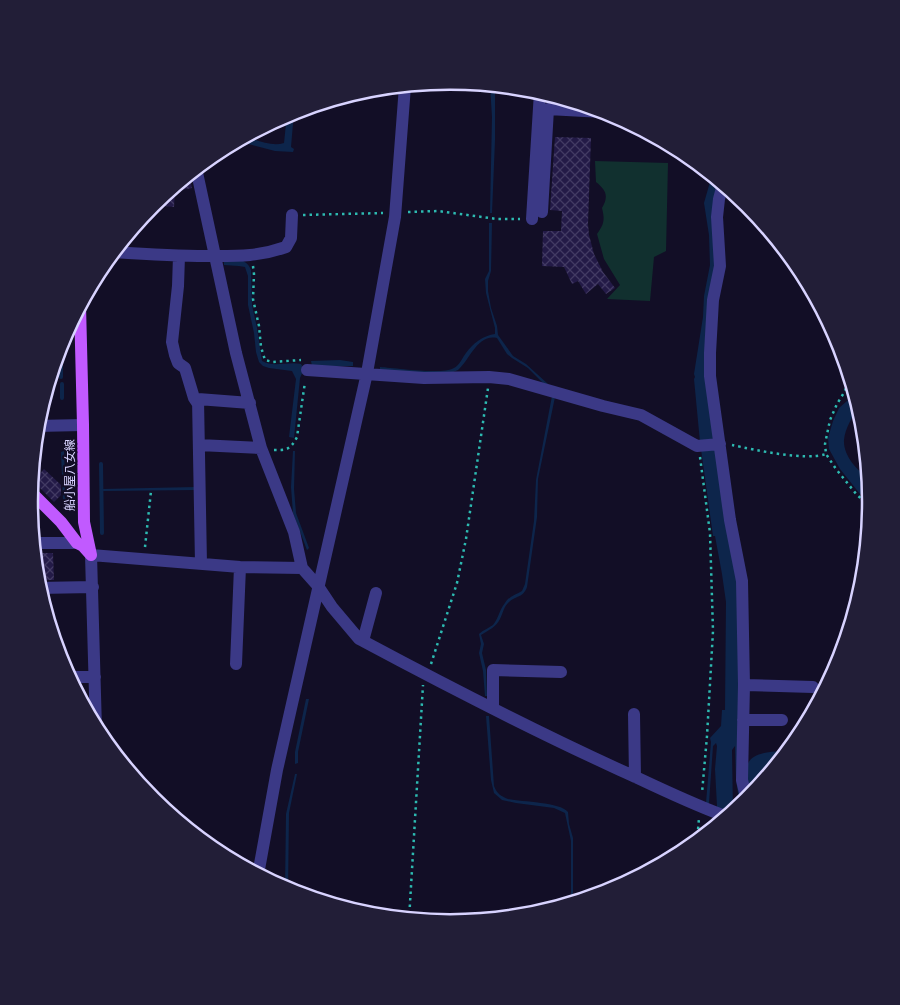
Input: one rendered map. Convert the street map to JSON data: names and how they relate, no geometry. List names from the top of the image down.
{
  "streets": {
    "main road": ["船小屋八女線"]
  }
}
